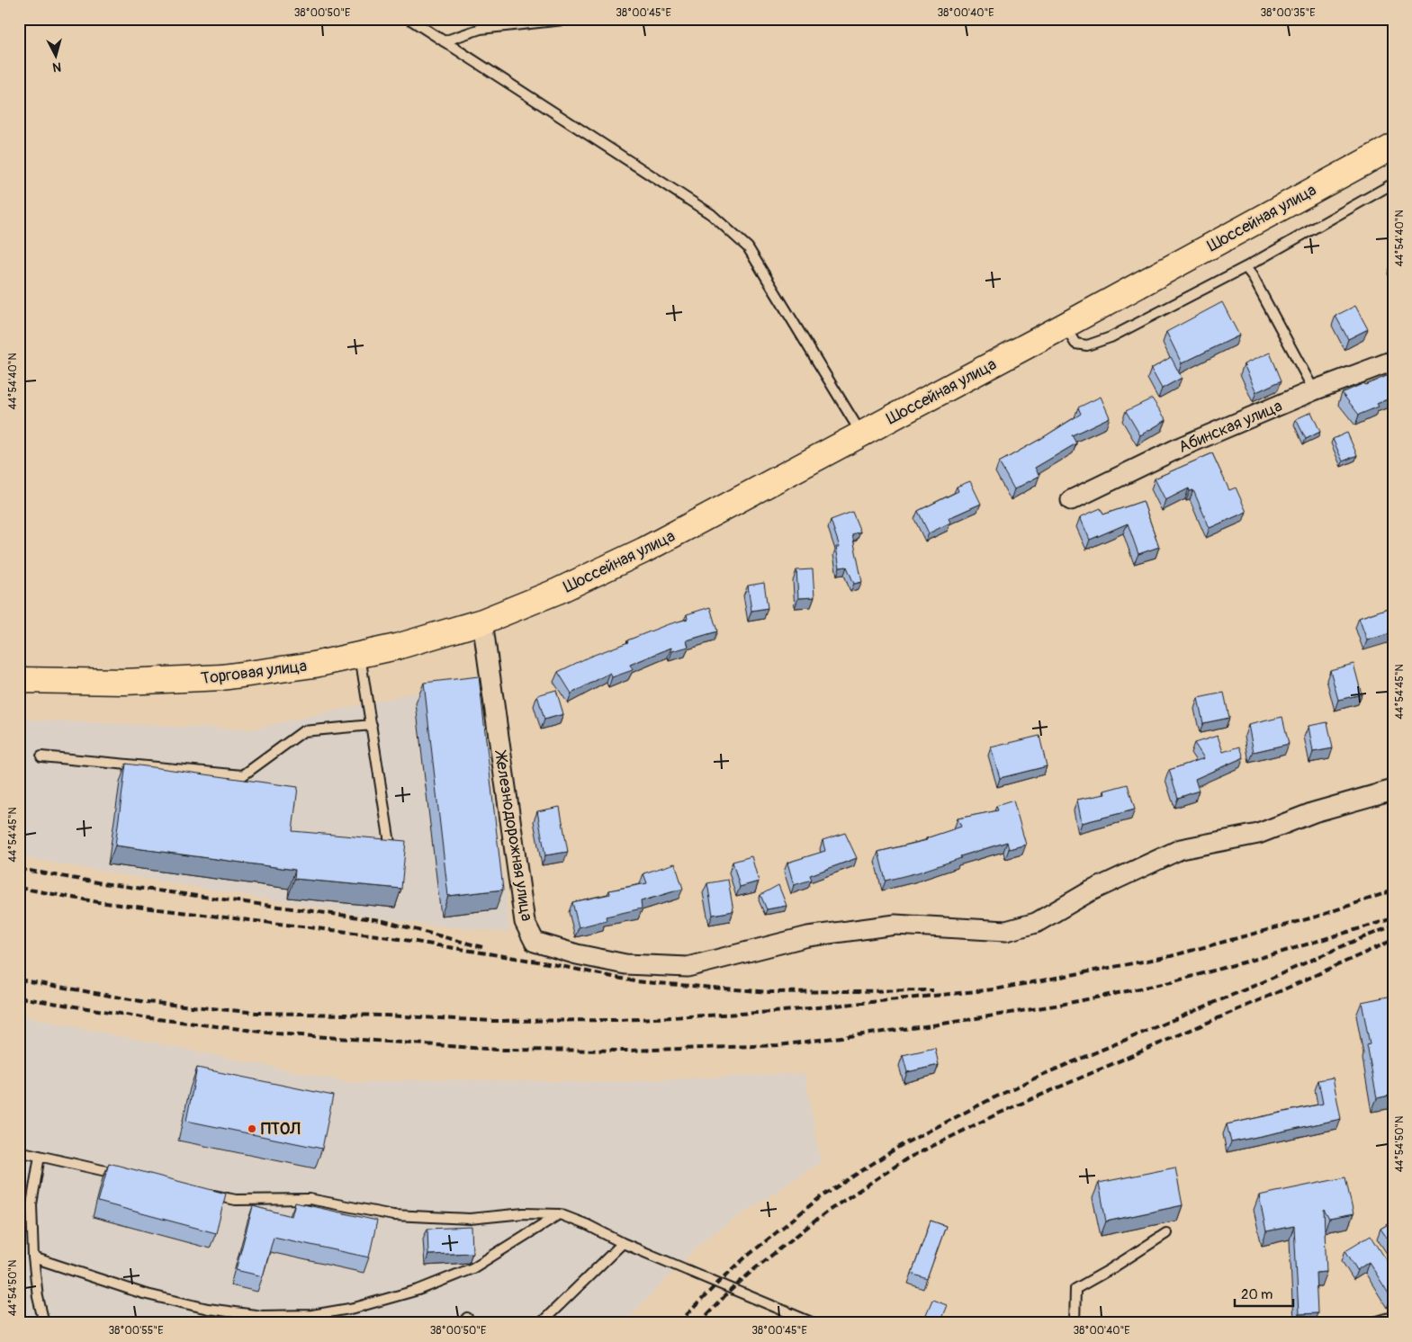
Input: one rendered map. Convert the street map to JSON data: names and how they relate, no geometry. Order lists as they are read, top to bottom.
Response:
{
  "streets": {
    "highway": ["Шоссейная улица", "Торговая улица"],
    "street": ["Абинская улица", "Железнодорожная улица"]
  },
  "crossings": [
    ["Шоссейная улица", "Торговая улица"],
    ["Шоссейная улица", "Железнодорожная улица"],
    ["Торговая улица", "Железнодорожная улица"]
  ],
  "places": ["ПТОЛ"],
  "scale_bar": "20 m",
  "north": "bottom",
  "coordinates": [
    "38°00'50\"E",
    "38°00'45\"E",
    "38°00'40\"E",
    "38°00'35\"E",
    "44°54'40\"N",
    "44°54'45\"N",
    "44°54'50\"N",
    "38°00'55\"E"
  ]
}
